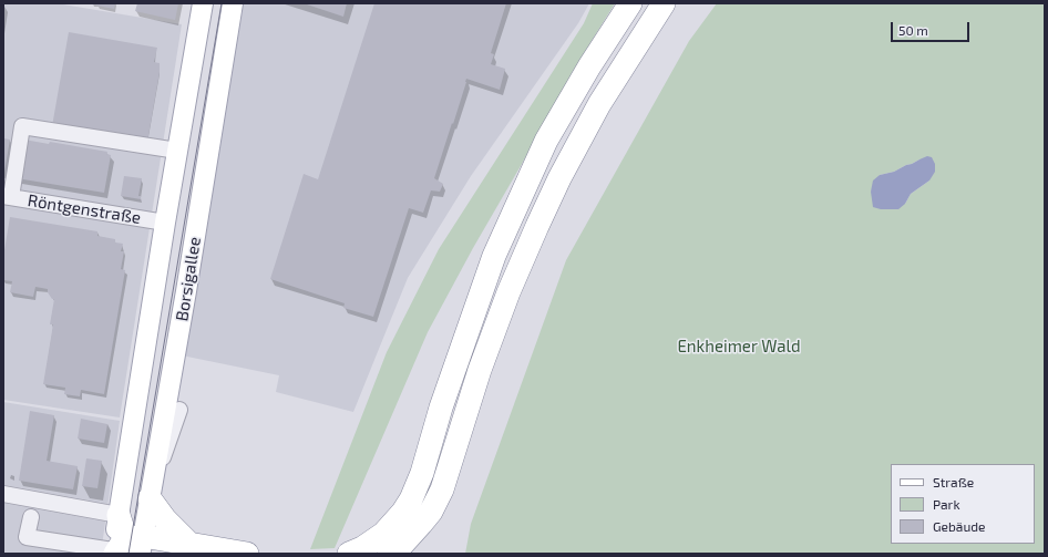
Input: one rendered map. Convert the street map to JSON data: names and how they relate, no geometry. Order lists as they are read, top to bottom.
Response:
{
  "streets": {
    "main road": ["Borsigallee"],
    "street": ["Röntgenstraße"]
  },
  "crossings": [
    ["Röntgenstraße", "Borsigallee"]
  ],
  "parks": ["Enkheimer Wald"],
  "legend": ["Straße", "Park", "Gebäude"],
  "scale_bar": "50 m"
}
